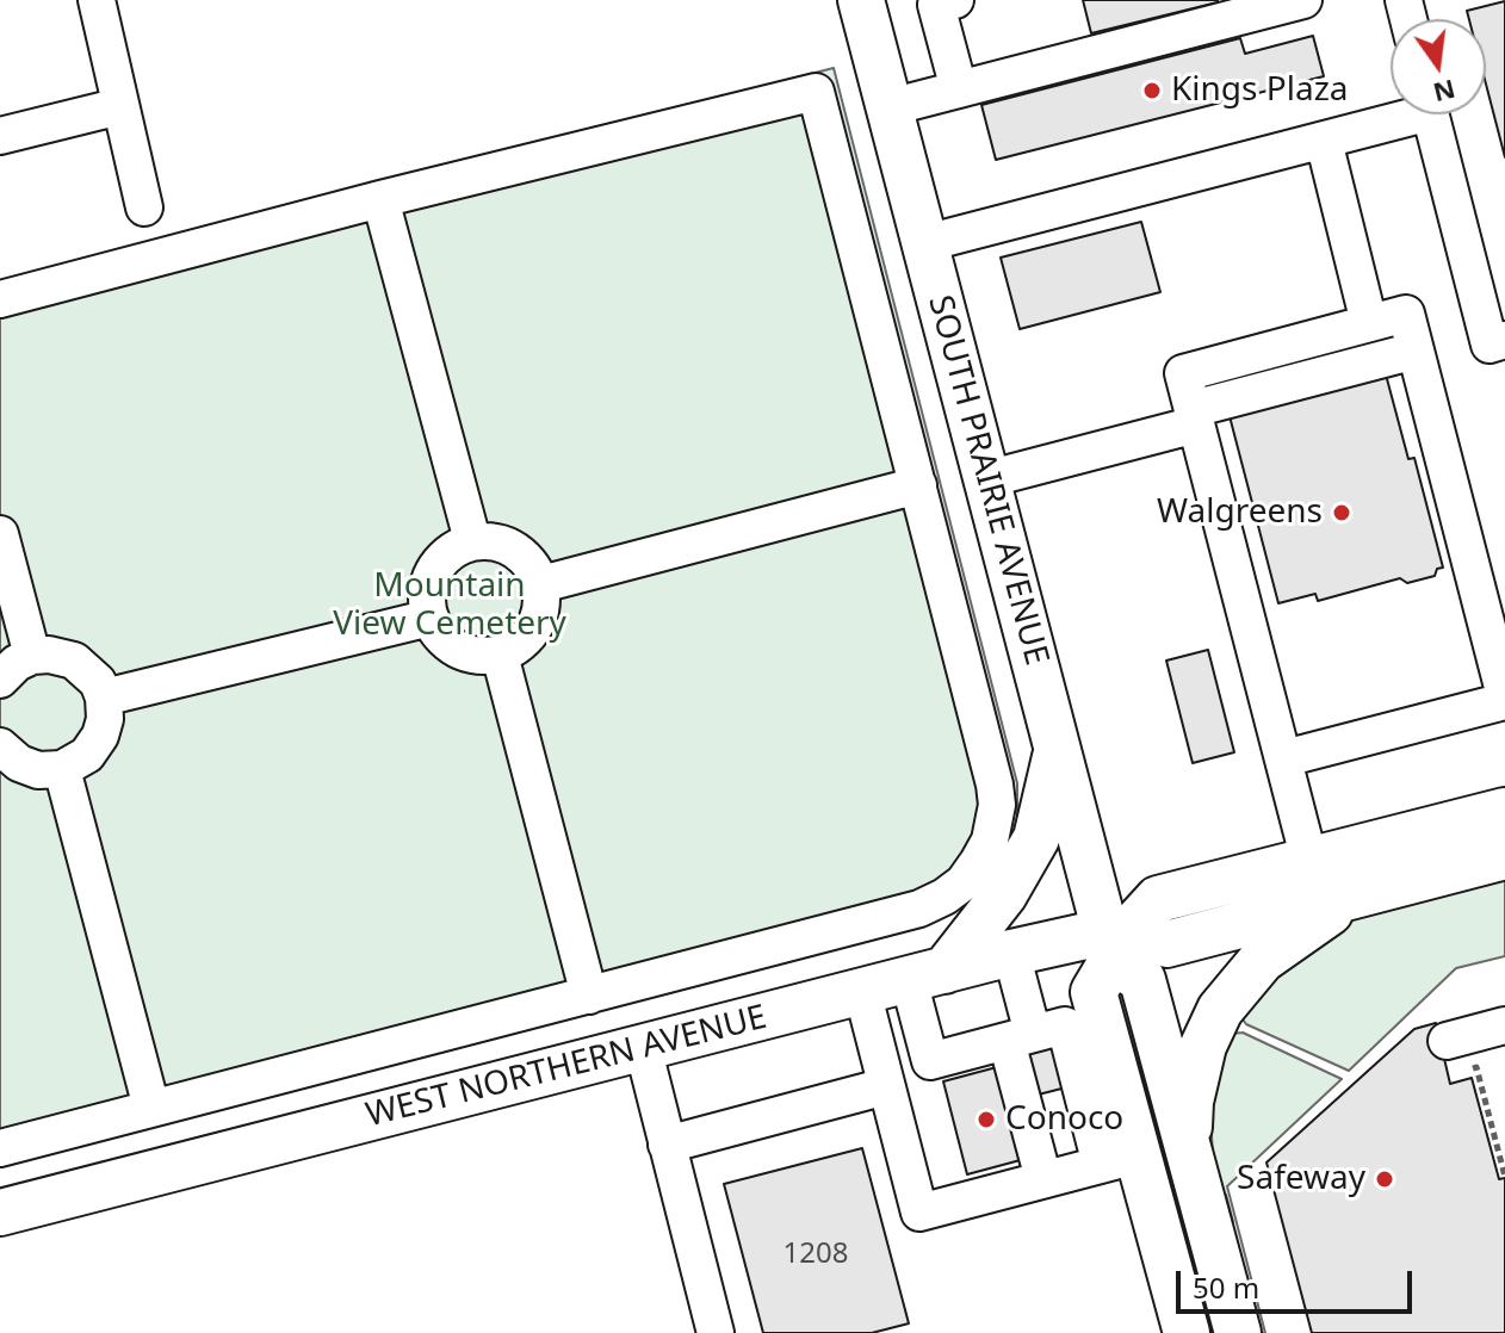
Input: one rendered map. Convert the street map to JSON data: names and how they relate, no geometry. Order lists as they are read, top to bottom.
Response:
{
  "streets": {
    "main road": ["SOUTH PRAIRIE AVENUE", "WEST NORTHERN AVENUE"]
  },
  "crossings": [
    ["SOUTH PRAIRIE AVENUE", "WEST NORTHERN AVENUE"]
  ],
  "parks": ["Mountain View Cemetery"],
  "places": [
    "Kings Plaza",
    "Walgreens",
    "Conoco",
    "Safeway"
  ],
  "house_numbers": ["1208"],
  "scale_bar": "50 m",
  "north": "bottom"
}
